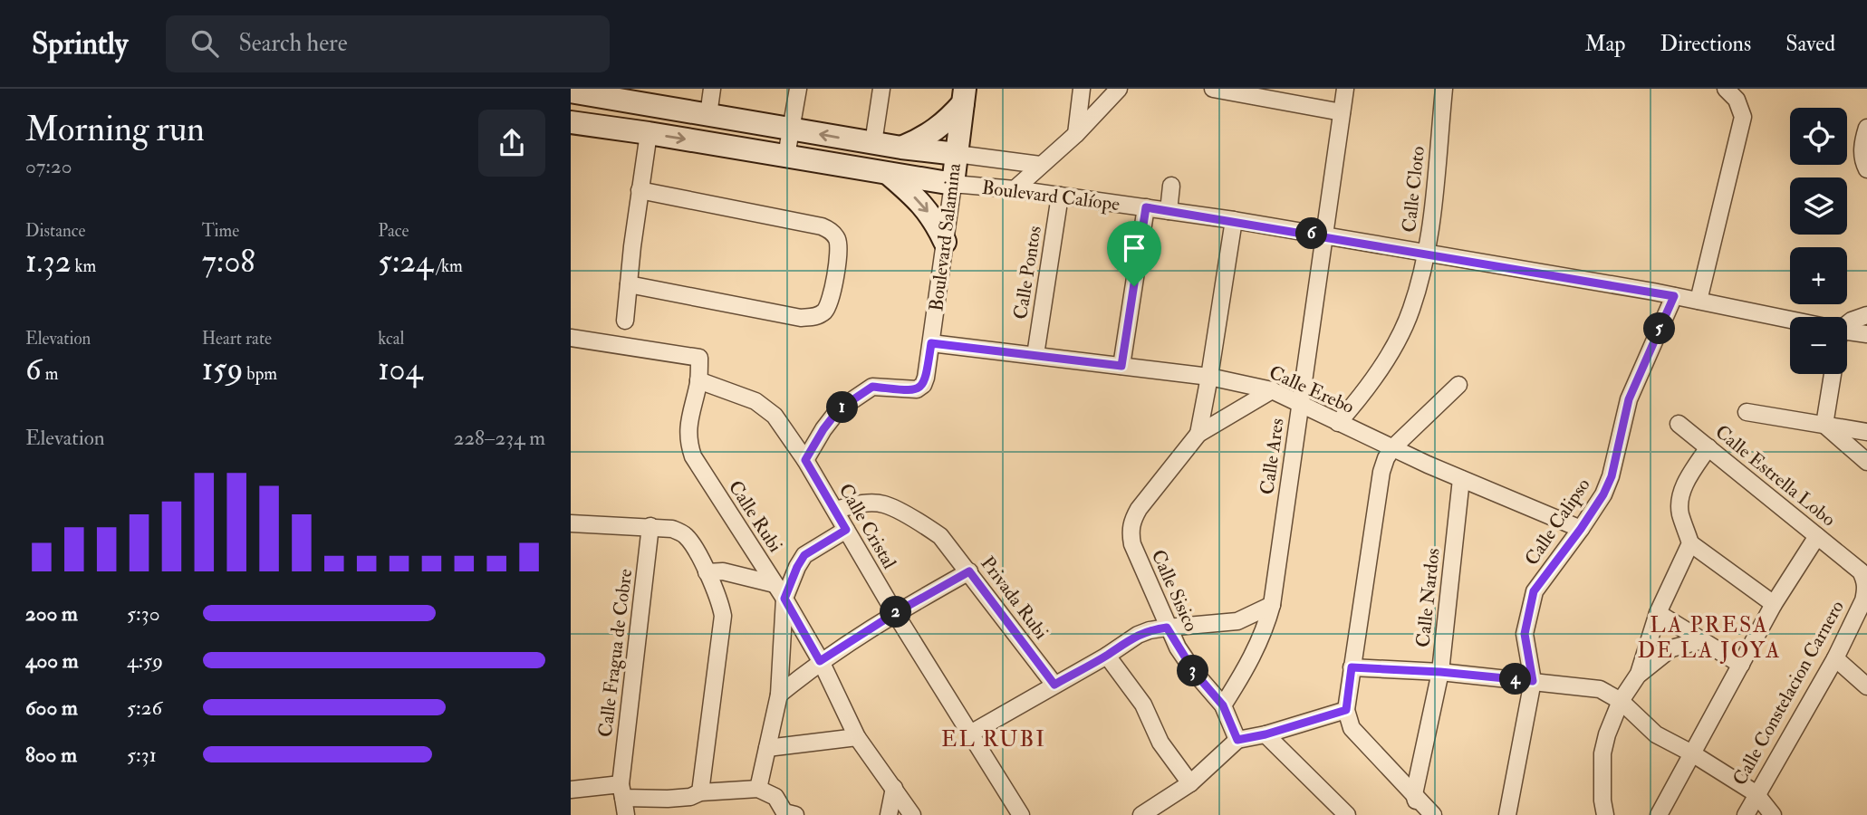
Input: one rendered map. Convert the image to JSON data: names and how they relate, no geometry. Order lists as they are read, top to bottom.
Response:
{
  "streets": {
    "street": [
      "Calle Cloto",
      "Boulevard Calíope",
      "Boulevard Salamina",
      "Calle Pontos",
      "Calle Erebo",
      "Calle Ares",
      "Calle Estrella Lobo",
      "Calle Rubi",
      "Calle Calipso",
      "Calle Cristal",
      "Calle Sisico",
      "Privada Rubi",
      "Calle Nardos",
      "Calle Fragua de Cobre",
      "Calle Constelacion Carnero"
    ]
  },
  "crossings": [
    ["Calle Cloto", "Boulevard Calíope"],
    ["Calle Cloto", "Calle Erebo"],
    ["Boulevard Calíope", "Boulevard Salamina"],
    ["Boulevard Calíope", "Calle Pontos"],
    ["Boulevard Calíope", "Calle Ares"],
    ["Boulevard Calíope", "Calle Calipso"],
    ["Boulevard Salamina", "Calle Erebo"],
    ["Boulevard Salamina", "Calle Cristal"],
    ["Calle Pontos", "Calle Erebo"],
    ["Calle Erebo", "Calle Ares"],
    ["Calle Erebo", "Calle Calipso"],
    ["Calle Erebo", "Calle Nardos"],
    ["Calle Ares", "Calle Sisico"],
    ["Calle Estrella Lobo", "Calle Constelacion Carnero"],
    ["Calle Rubi", "Calle Cristal"],
    ["Calle Cristal", "Privada Rubi"]
  ],
  "districts": ["LA PRESA DE LA JOYA", "EL RUBI"],
  "page": {
    "header": "Sprintly",
    "search": "Search here",
    "nav": ["Map", "Directions", "Saved"],
    "heading": ["Morning run", "07:20"],
    "map_buttons": ["+", "−"],
    "stats": [
      ["Distance", "1.32 km"],
      ["Time", "7:08"],
      ["Pace", "5:24 /km"],
      ["Elevation", "6 m"],
      ["Heart rate", "159 bpm"],
      ["kcal", "104"]
    ],
    "pins": [
      "6",
      "5",
      "1",
      "2",
      "3",
      "4"
    ],
    "chart": ["Elevation", "228–234 m"],
    "list": [
      {
        "name": "200 m",
        "note": "5:30"
      },
      {
        "name": "400 m",
        "note": "4:59"
      },
      {
        "name": "600 m",
        "note": "5:26"
      },
      {
        "name": "800 m",
        "note": "5:31"
      }
    ]
  }
}
